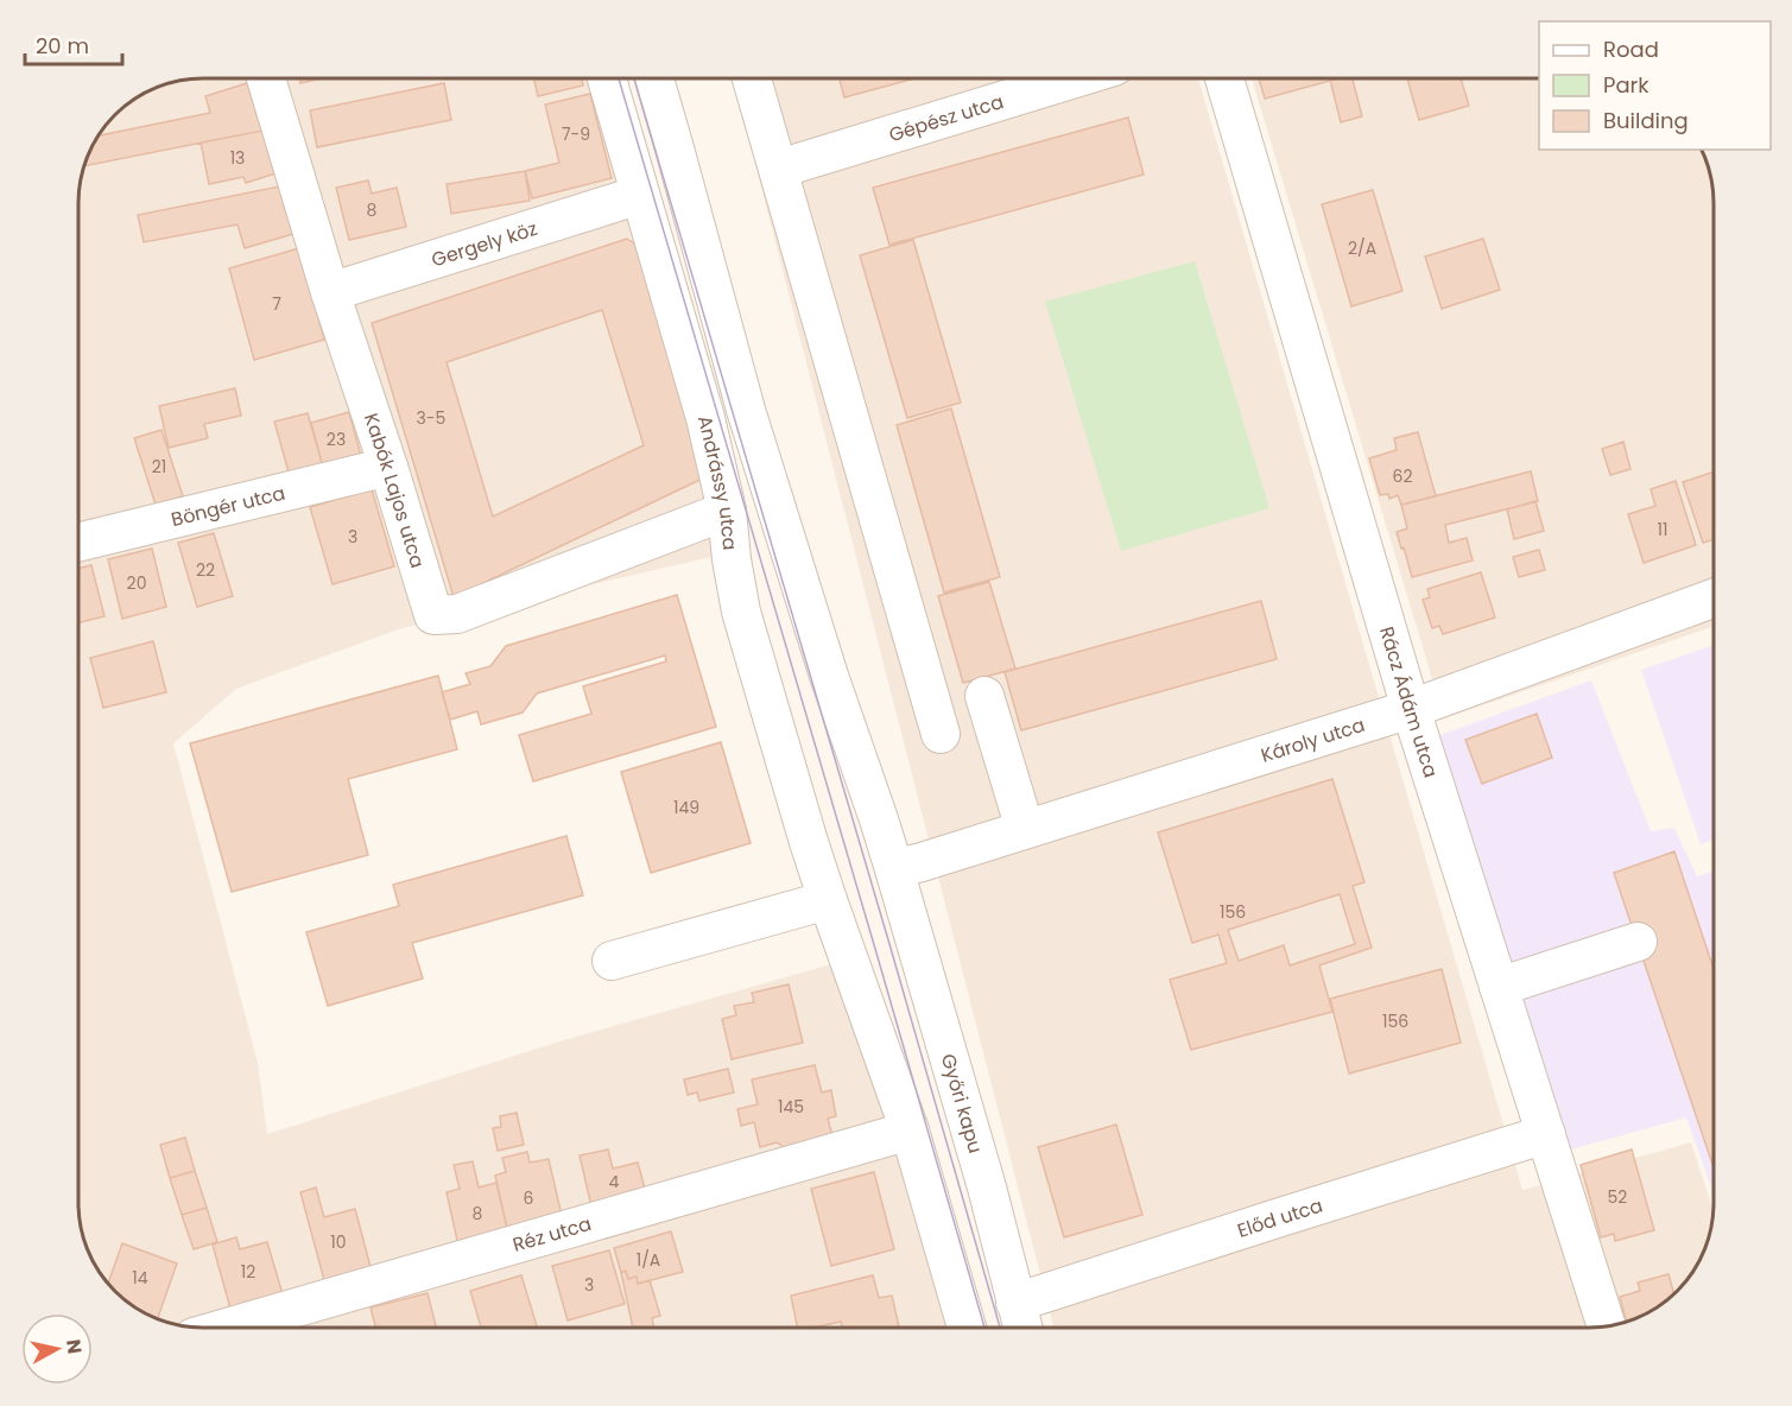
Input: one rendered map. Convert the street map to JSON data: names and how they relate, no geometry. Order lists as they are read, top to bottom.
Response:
{
  "streets": {
    "street": [
      "Gépész utca",
      "Gergely köz",
      "Andrássy utca",
      "Kabók Lajos utca",
      "Böngér utca",
      "Rácz Ádám utca",
      "Károly utca",
      "Győri kapu",
      "Előd utca",
      "Réz utca"
    ]
  },
  "crossings": [
    ["Gergely köz", "Andrássy utca"],
    ["Gergely köz", "Kabók Lajos utca"],
    ["Andrássy utca", "Kabók Lajos utca"],
    ["Kabók Lajos utca", "Böngér utca"],
    ["Rácz Ádám utca", "Károly utca"],
    ["Rácz Ádám utca", "Előd utca"],
    ["Károly utca", "Győri kapu"],
    ["Győri kapu", "Előd utca"]
  ],
  "house_numbers": [
    "7-9",
    "13",
    "8",
    "2/A",
    "7",
    "3-5",
    "23",
    "21",
    "62",
    "11",
    "3",
    "22",
    "20",
    "149",
    "156",
    "156",
    "145",
    "4",
    "52",
    "6",
    "8",
    "10",
    "1/A",
    "12",
    "14",
    "3"
  ],
  "legend": ["Road", "Park", "Building"],
  "scale_bar": "20 m",
  "north": "right"
}
